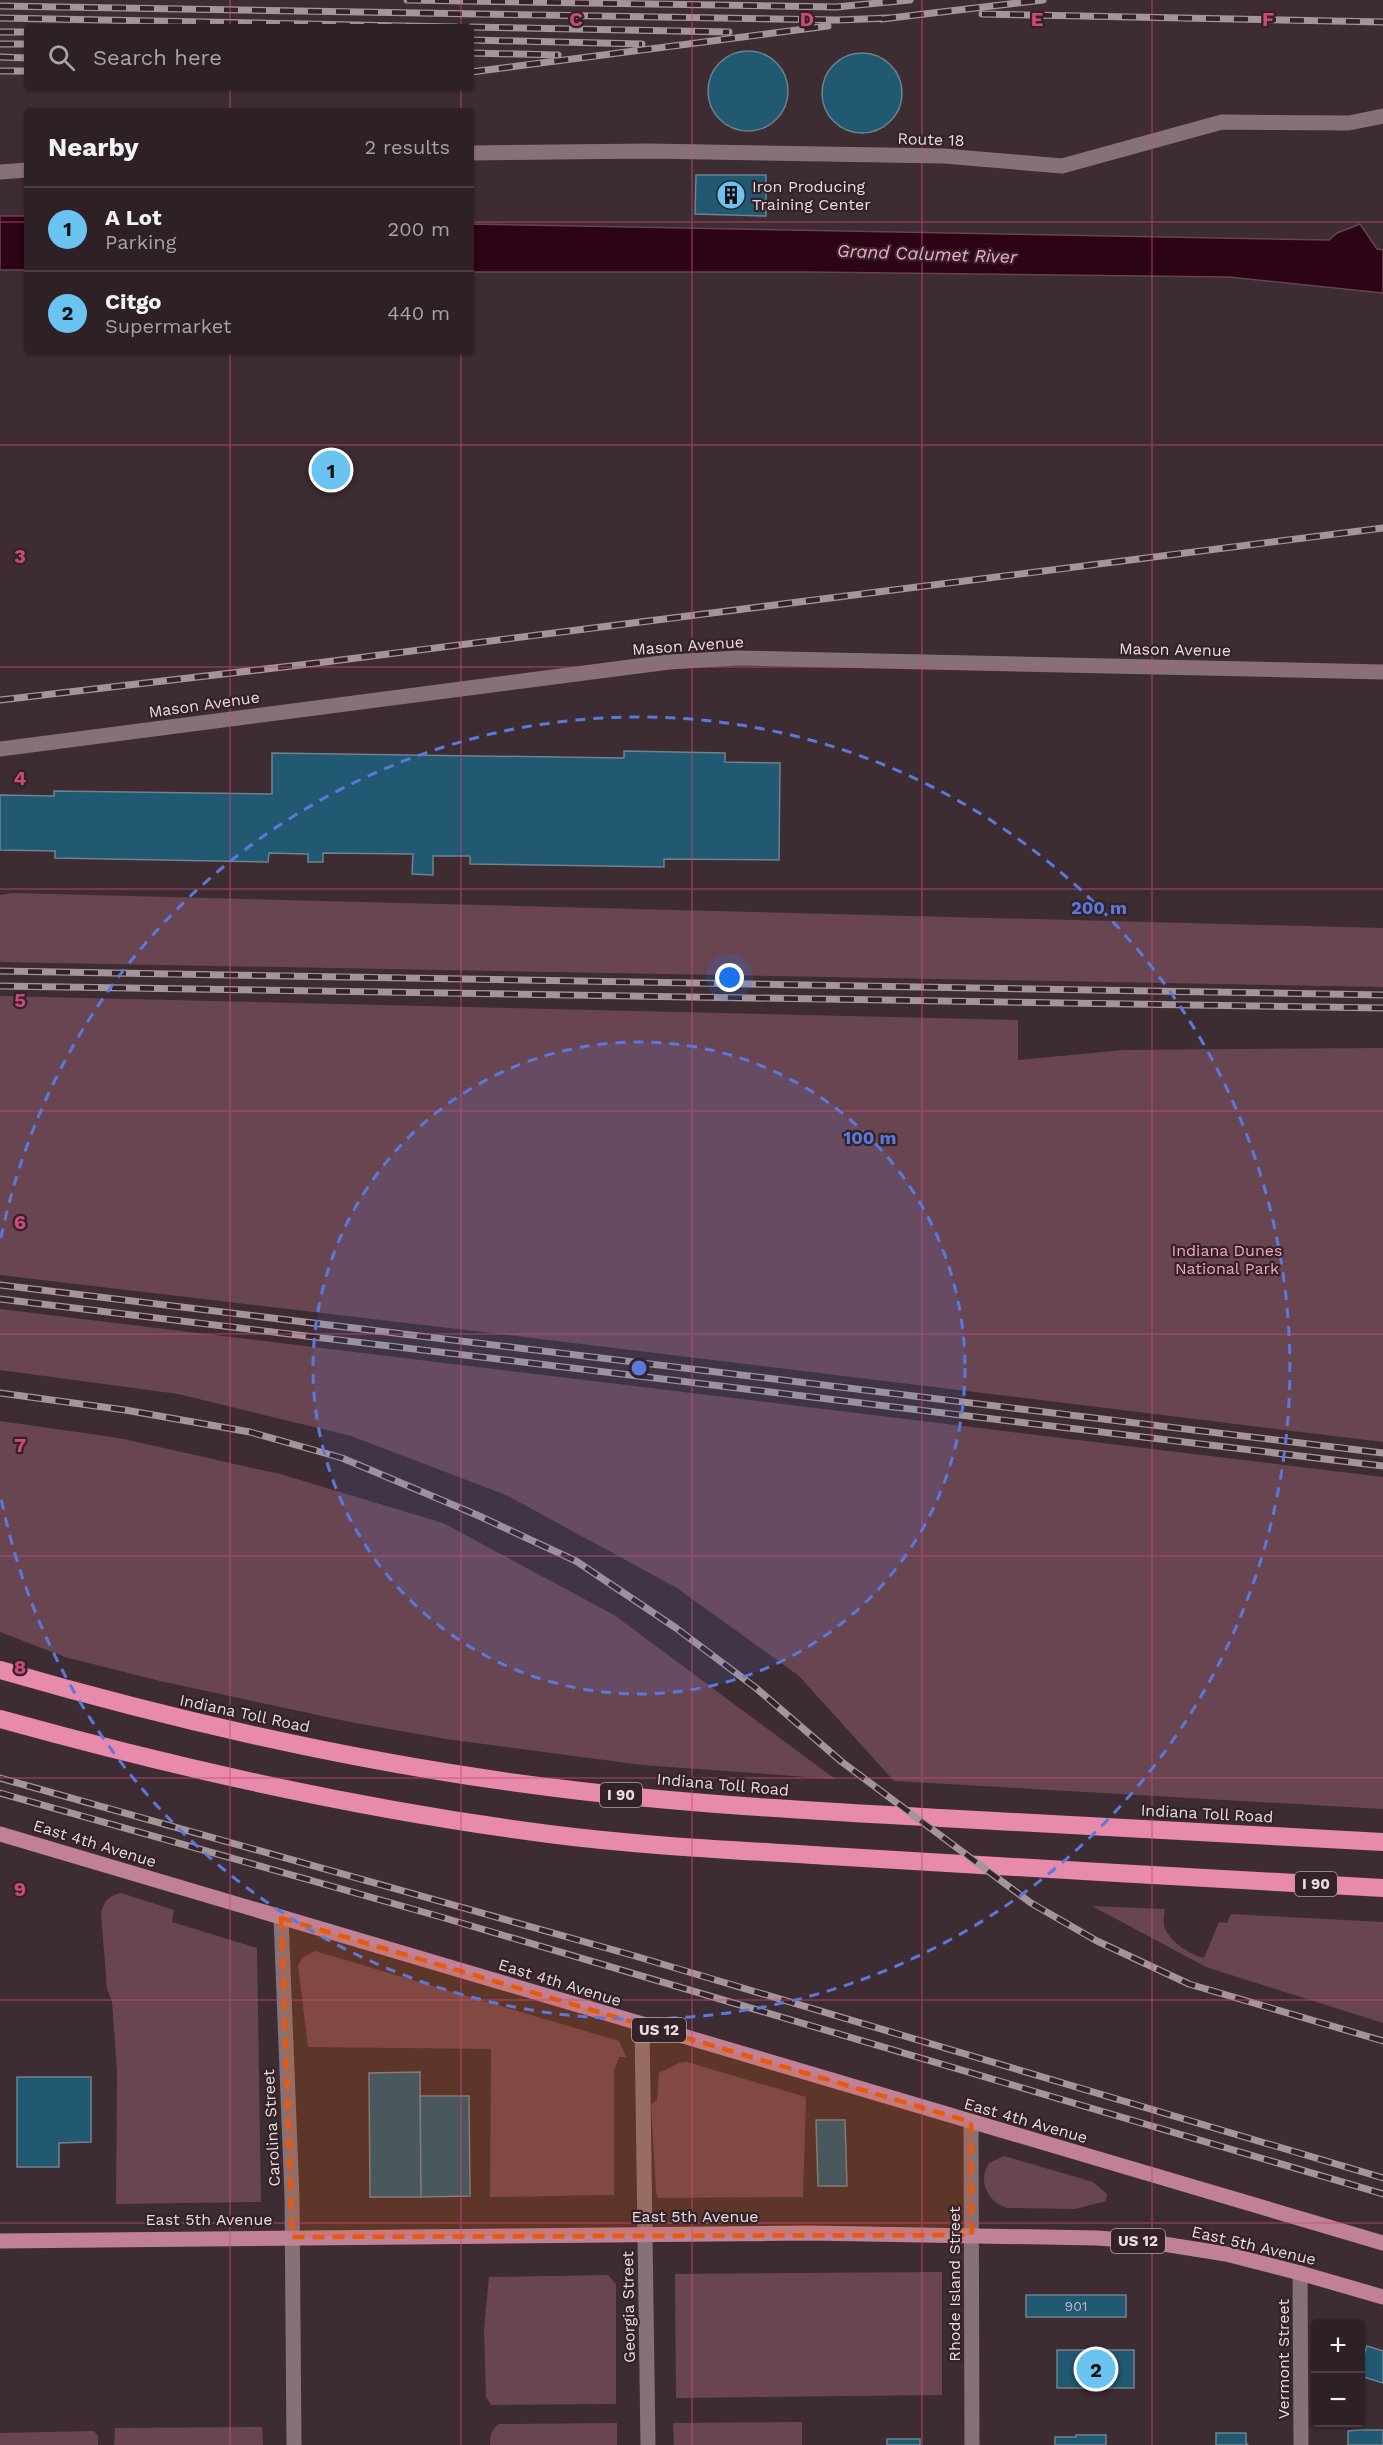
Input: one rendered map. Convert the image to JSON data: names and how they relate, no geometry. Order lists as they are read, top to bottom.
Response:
{
  "streets": {
    "highway": ["Indiana Toll Road", "I 90"],
    "main road": ["East 4th Avenue", "US 12", "East 5th Avenue"],
    "street": [
      "Route 18",
      "Mason Avenue",
      "Carolina Street",
      "Rhode Island Street",
      "Georgia Street",
      "Vermont Street"
    ]
  },
  "crossings": [
    ["East 4th Avenue", "Carolina Street"],
    ["East 4th Avenue", "East 5th Avenue"],
    ["East 4th Avenue", "Rhode Island Street"],
    ["East 4th Avenue", "Georgia Street"],
    ["Carolina Street", "East 5th Avenue"],
    ["East 5th Avenue", "Rhode Island Street"],
    ["East 5th Avenue", "Georgia Street"],
    ["East 5th Avenue", "Vermont Street"]
  ],
  "water": ["Grand Calumet River"],
  "parks": ["Indiana Dunes National Park"],
  "places": {
    "building": ["Iron Producing Training Center"]
  },
  "house_numbers": ["901"],
  "page": {
    "search": "Search here",
    "heading": ["Nearby", "2 results"],
    "list": [
      {
        "mark": "1",
        "name": "A Lot",
        "note": "Parking",
        "value": "200 m"
      },
      {
        "mark": "2",
        "name": "Citgo",
        "note": "Supermarket",
        "value": "440 m"
      }
    ],
    "pins": ["1", "2"],
    "map_buttons": ["+", "−"]
  },
  "grid": {
    "columns": [
      "C",
      "D",
      "E",
      "F"
    ],
    "rows": [
      "3",
      "4",
      "5",
      "6",
      "7",
      "8",
      "9"
    ]
  },
  "rings": ["200 m", "100 m"]
}
